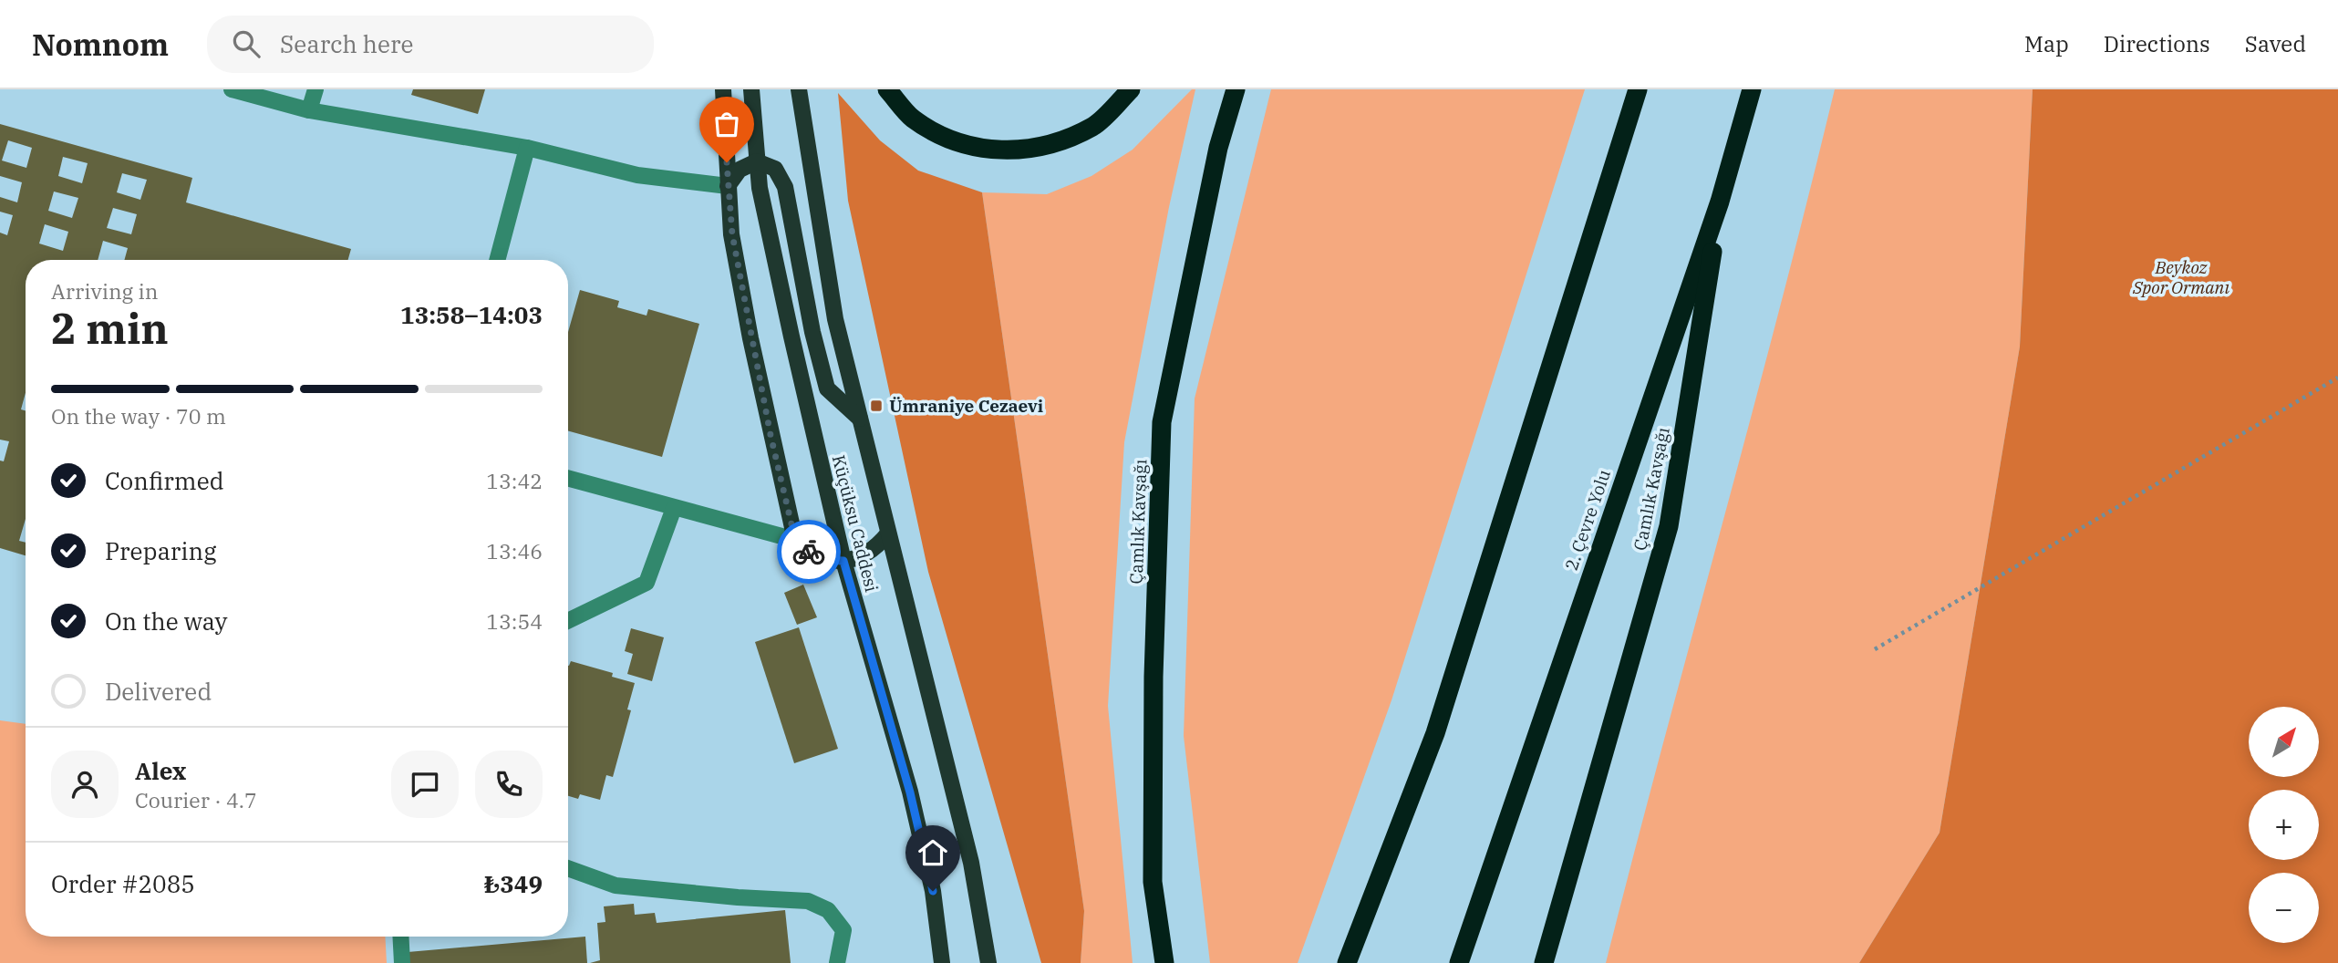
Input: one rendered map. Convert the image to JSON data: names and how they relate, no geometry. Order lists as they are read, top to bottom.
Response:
{
  "streets": {
    "highway": ["Çamlık Kavşağı", "2. Çevre Yolu"],
    "main road": ["Küçüksu Caddesi"]
  },
  "crossings": [
    ["Çamlık Kavşağı", "2. Çevre Yolu"]
  ],
  "parks": ["Beykoz Spor Ormanı"],
  "places": {
    "transit": ["Ümraniye Cezaevi"]
  },
  "north": "top right",
  "page": {
    "header": "Nomnom",
    "search": "Search here",
    "nav": ["Map", "Directions", "Saved"],
    "heading": ["2 min", "Arriving in", "13:58–14:03"],
    "panel": [
      "Alex",
      "Courier · 4.7",
      "Order #2085",
      "₺349"
    ],
    "bar": "On the way · 70 m",
    "list": [
      ["Confirmed", "13:42"],
      ["Preparing", "13:46"],
      ["On the way", "13:54"],
      "Delivered"
    ],
    "map_buttons": ["+", "−"]
  }
}
